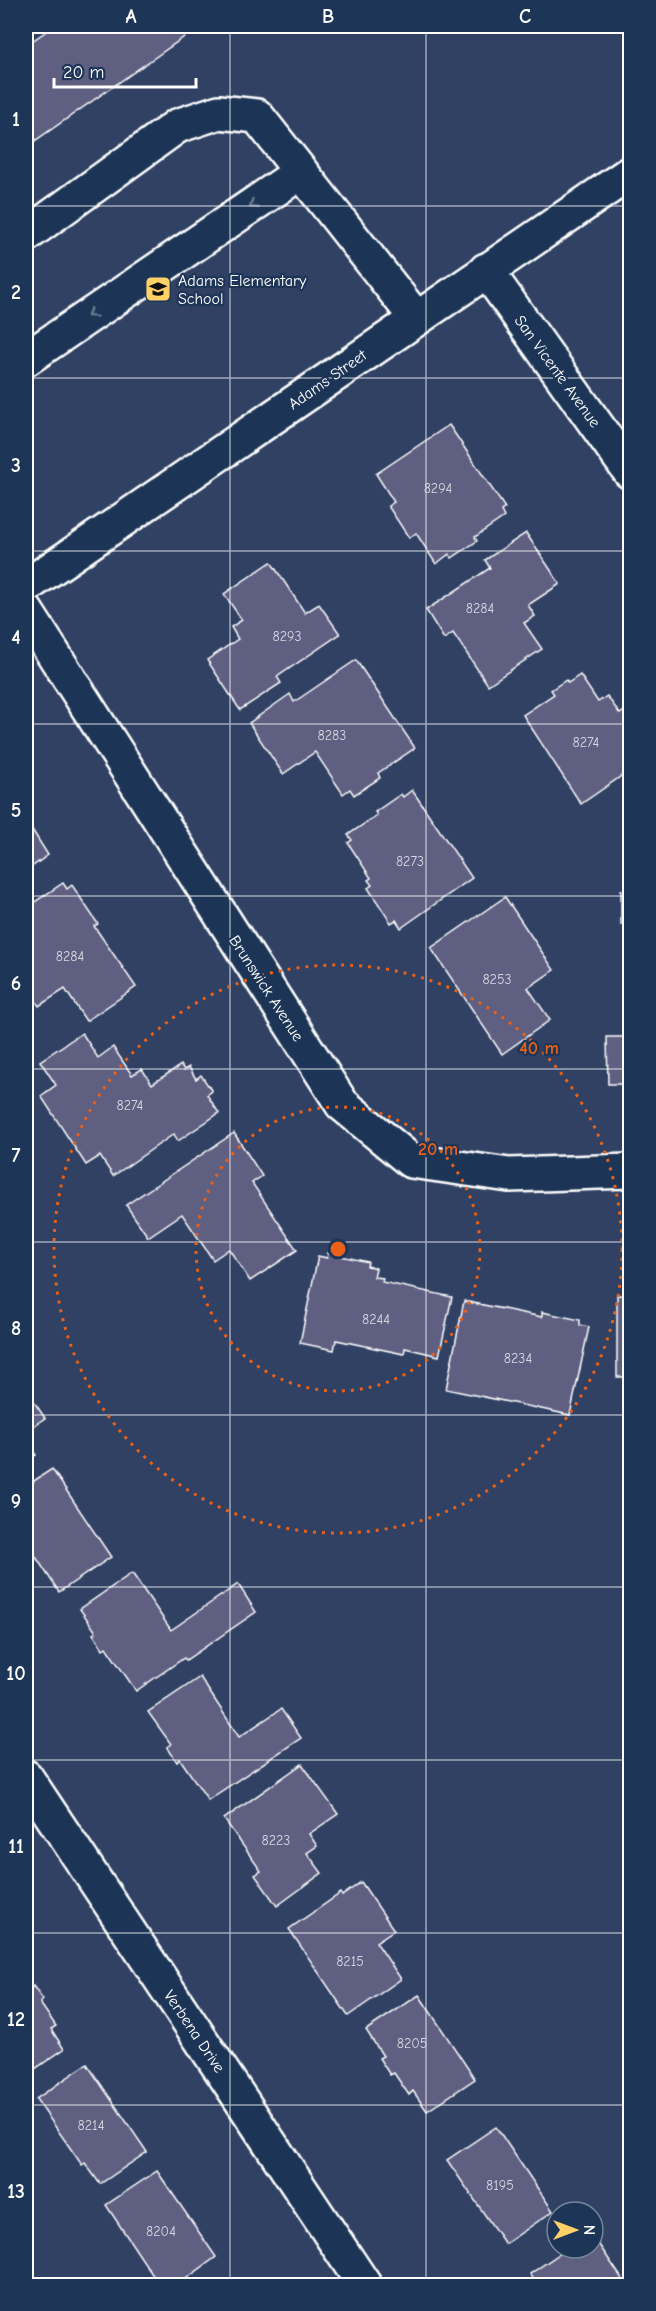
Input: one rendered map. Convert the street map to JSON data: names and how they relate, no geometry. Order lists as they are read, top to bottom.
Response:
{
  "streets": {
    "street": [
      "San Vicente Avenue",
      "Adams Street",
      "Brunswick Avenue",
      "Verbena Drive"
    ]
  },
  "crossings": [
    ["San Vicente Avenue", "Adams Street"]
  ],
  "places": {
    "school or university": ["Adams Elementary School"]
  },
  "house_numbers": [
    "8294",
    "8284",
    "8293",
    "8283",
    "8274",
    "8273",
    "8284",
    "8253",
    "8274",
    "8244",
    "8234",
    "8223",
    "8215",
    "8205",
    "8214",
    "8195",
    "8204"
  ],
  "scale_bar": "20 m",
  "north": "right",
  "grid": {
    "columns": ["A", "B", "C"],
    "rows": [
      "1",
      "2",
      "3",
      "4",
      "5",
      "6",
      "7",
      "8",
      "9",
      "10",
      "11",
      "12",
      "13"
    ]
  },
  "rings": ["40 m", "20 m"]
}
